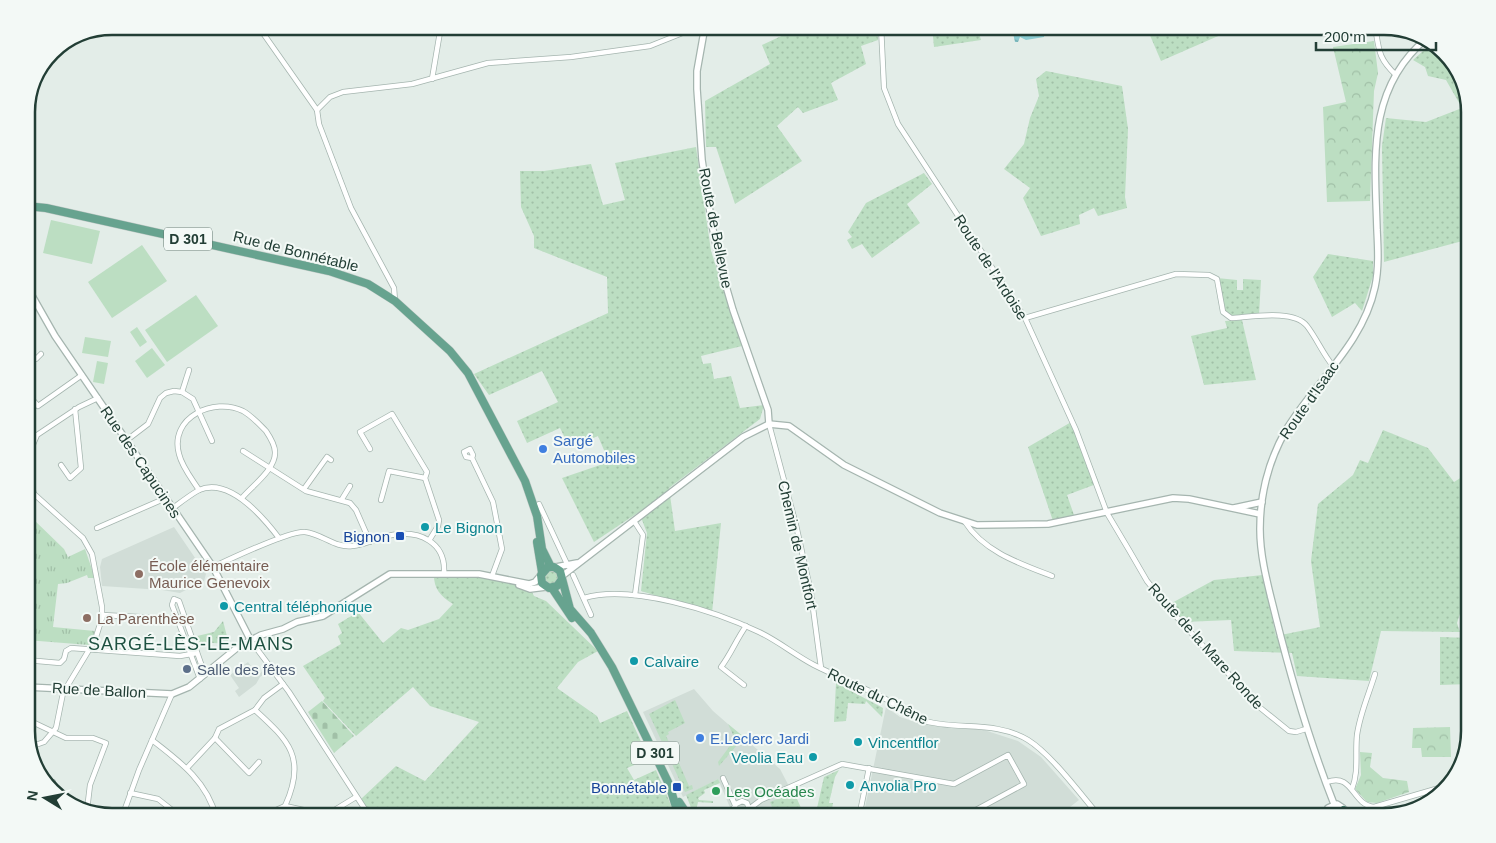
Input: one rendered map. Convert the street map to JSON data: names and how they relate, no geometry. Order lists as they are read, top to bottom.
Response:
{
  "streets": {
    "main road": ["D 301", "Rue de Bonnétable"],
    "street": [
      "Route de Bellevue",
      "Route de l'Ardoise",
      "Route d'Isaac",
      "Rue des Capucines",
      "Chemin de Montfort",
      "Route de la Mare Ronde",
      "Rue de Ballon",
      "Route du Chêne"
    ]
  },
  "crossings": [
    ["Route de Bellevue", "Chemin de Montfort"],
    ["D 301", "Rue de Bonnétable"],
    ["Route de l'Ardoise", "Route de la Mare Ronde"],
    ["Route d'Isaac", "Route de la Mare Ronde"],
    ["Chemin de Montfort", "Route du Chêne"]
  ],
  "districts": ["SARGÉ-LÈS-LE-MANS"],
  "places": {
    "other": [
      "Sargé Automobiles",
      "Le Bignon",
      "École élémentaire Maurice Genevoix",
      "Central téléphonique",
      "La Parenthèse",
      "Calvaire",
      "Salle des fêtes",
      "E.Leclerc Jardi",
      "Vincentflor",
      "Veolia Eau",
      "Anvolia Pro",
      "Les Océades"
    ],
    "transit": ["Bignon", "Bonnétable"]
  },
  "scale_bar": "200 m",
  "north": "left"
}
